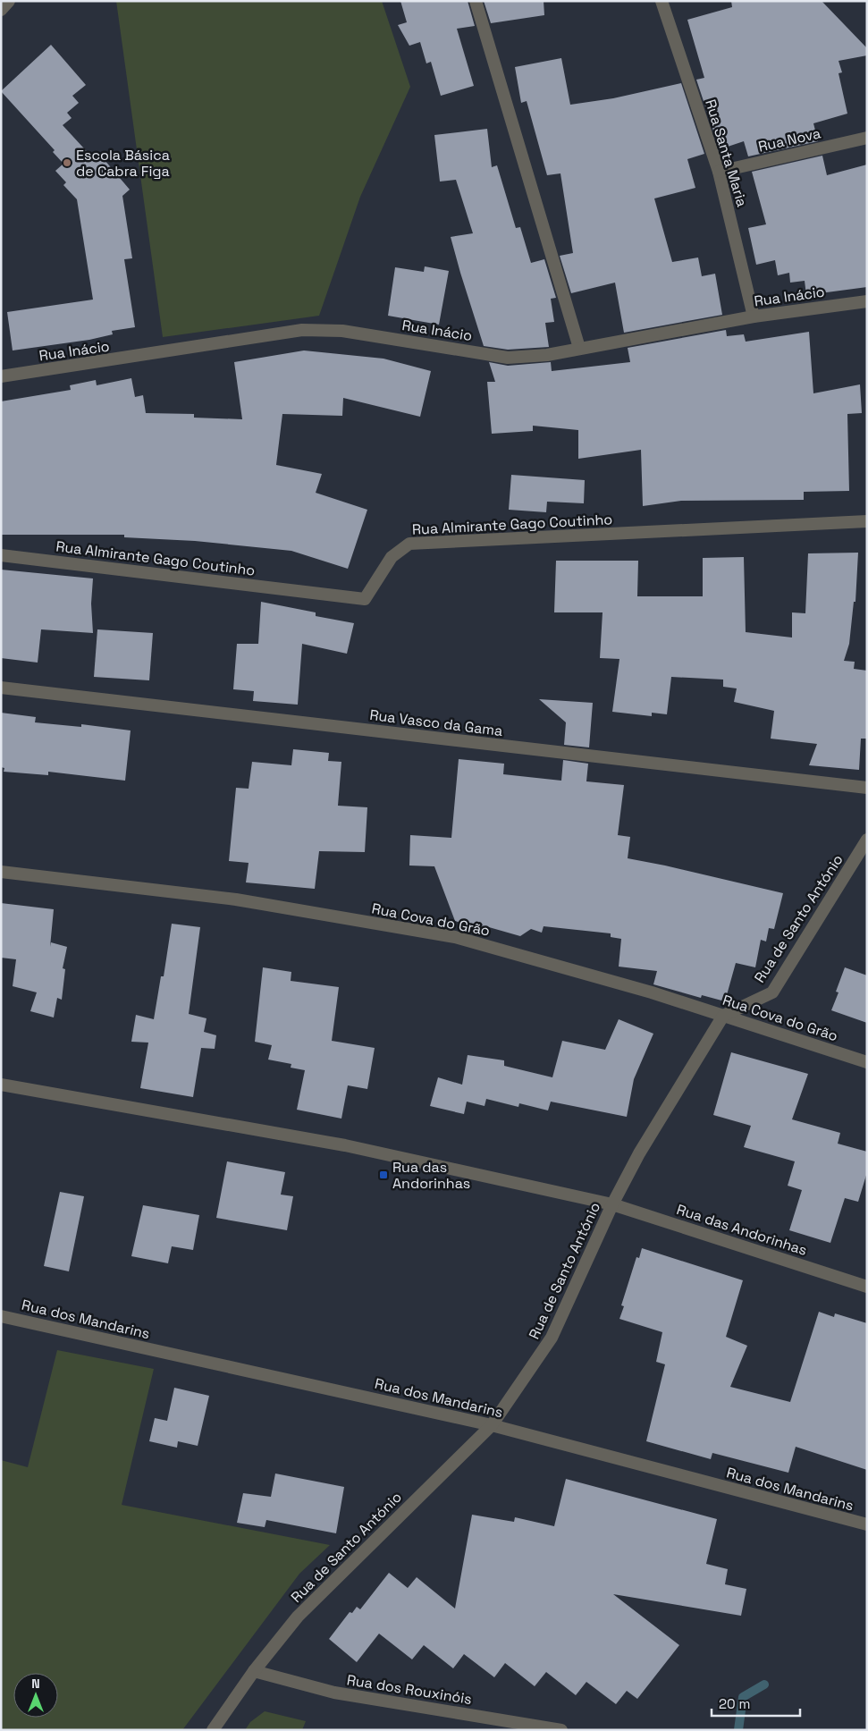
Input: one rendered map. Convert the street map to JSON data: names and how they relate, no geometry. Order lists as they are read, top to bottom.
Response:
{
  "streets": {
    "street": [
      "Rua Nova",
      "Rua Santa Maria",
      "Rua Inácio",
      "Rua Almirante Gago Coutinho",
      "Rua Vasco da Gama",
      "Rua de Santo António",
      "Rua Cova do Grão",
      "Rua das Andorinhas",
      "Rua dos Mandarins",
      "Rua dos Rouxinóis"
    ]
  },
  "crossings": [
    ["Rua Nova", "Rua Santa Maria"],
    ["Rua Santa Maria", "Rua Inácio"],
    ["Rua de Santo António", "Rua Cova do Grão"],
    ["Rua de Santo António", "Rua das Andorinhas"],
    ["Rua de Santo António", "Rua dos Mandarins"],
    ["Rua de Santo António", "Rua dos Rouxinóis"]
  ],
  "places": {
    "other": ["Escola Básica de Cabra Figa"],
    "transit": ["Rua das Andorinhas"]
  },
  "scale_bar": "20 m",
  "north": "top"
}
